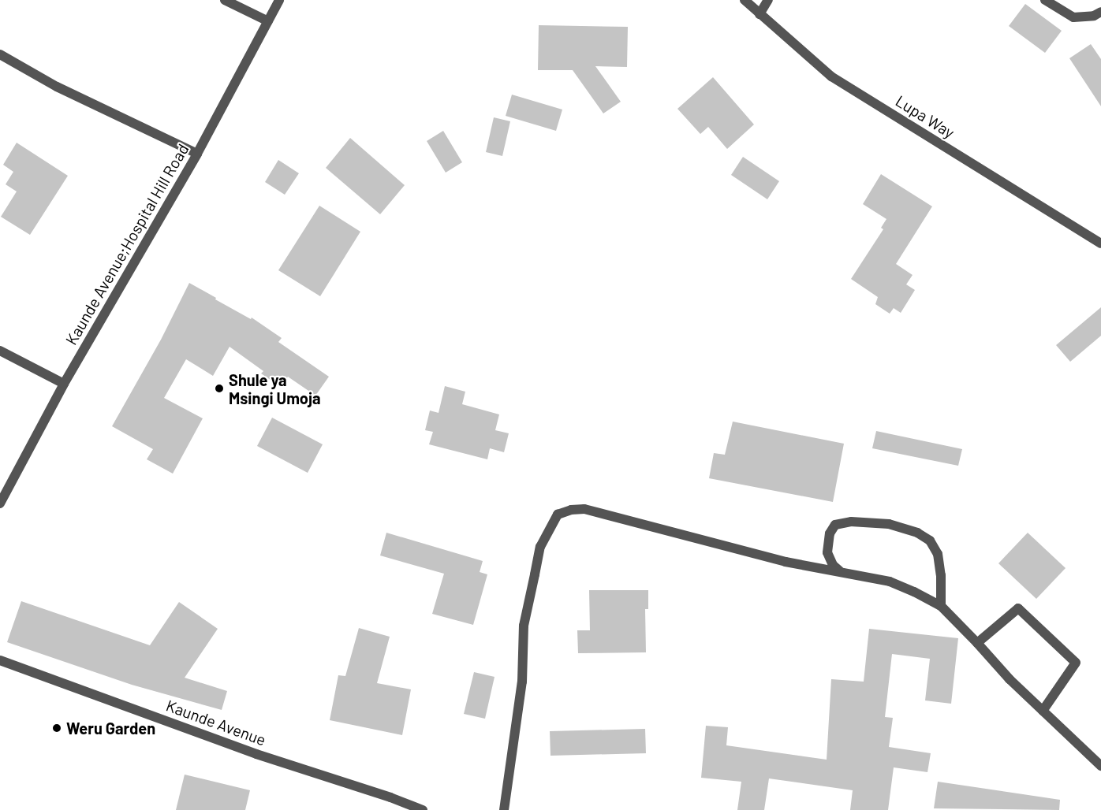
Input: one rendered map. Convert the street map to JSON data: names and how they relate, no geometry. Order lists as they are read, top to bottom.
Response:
{
  "streets": {
    "street": ["Lupa Way", "Kaunde Avenue;Hospital Hill Road", "Kaunde Avenue"]
  },
  "places": ["Shule ya Msingi Umoja", "Weru Garden"]
}
